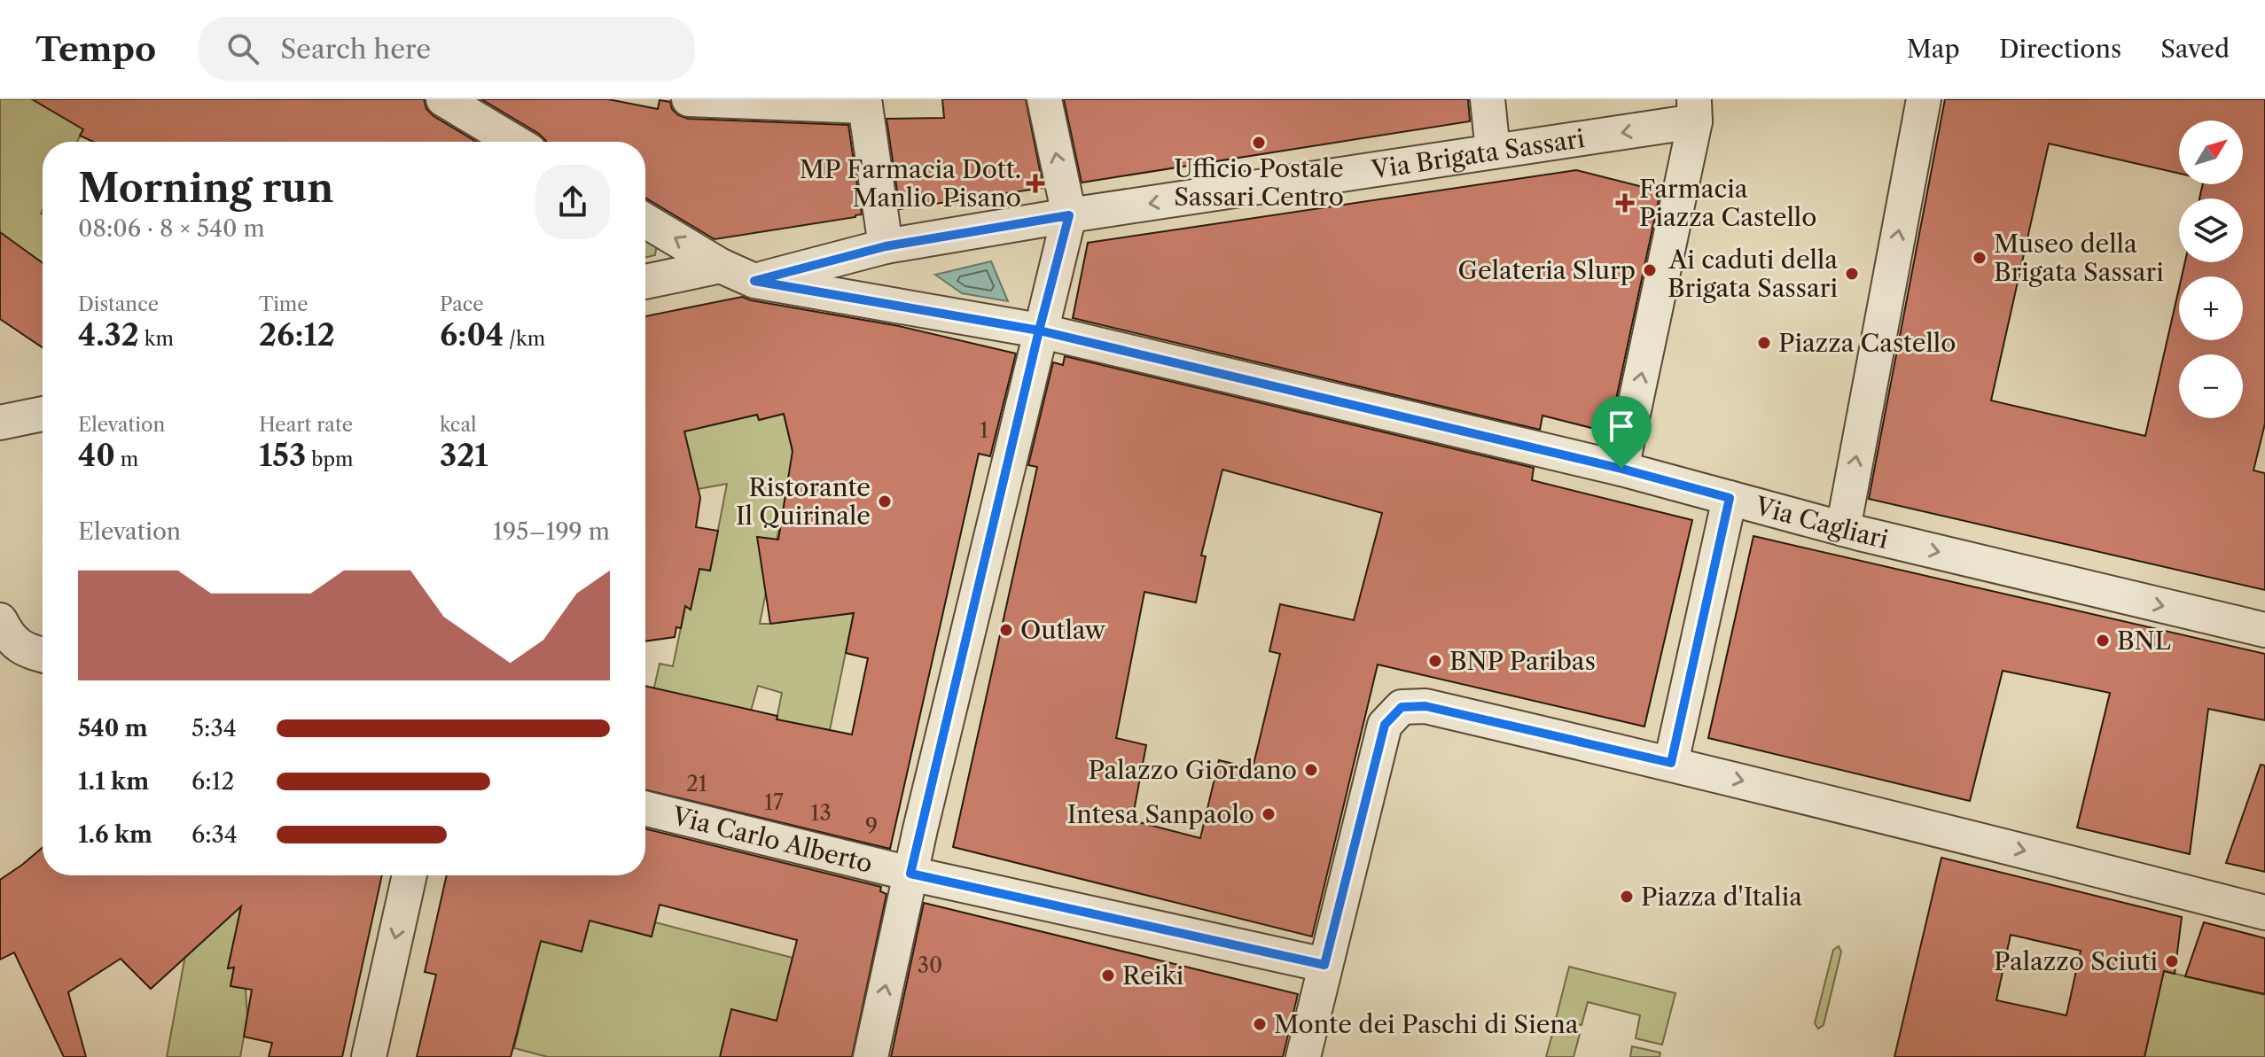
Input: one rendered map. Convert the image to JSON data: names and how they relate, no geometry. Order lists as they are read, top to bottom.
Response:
{
  "streets": {
    "street": ["Via Brigata Sassari", "Via Cagliari", "Via Carlo Alberto"]
  },
  "crossings": [
    ["Via Brigata Sassari", "Via Cagliari"]
  ],
  "one_way": ["Via Brigata Sassari"],
  "places": {
    "other": [
      "Ufficio Postale Sassari Centro",
      "Museo della Brigata Sassari",
      "Gelateria Slurp",
      "Ai caduti della Brigata Sassari",
      "Piazza Castello",
      "Ristorante Il Quirinale",
      "Outlaw",
      "BNL",
      "BNP Paribas",
      "Palazzo Giordano",
      "Intesa Sanpaolo",
      "Piazza d'Italia",
      "Palazzo Sciuti",
      "Reiki",
      "Monte dei Paschi di Siena"
    ],
    "health": ["MP Farmacia Dott. Manlio Pisano", "Farmacia Piazza Castello"]
  },
  "house_numbers": [
    "1",
    "21",
    "17",
    "13",
    "9",
    "30"
  ],
  "north": "top right",
  "page": {
    "header": "Tempo",
    "search": "Search here",
    "nav": ["Map", "Directions", "Saved"],
    "map_buttons": ["+", "−"],
    "heading": ["Morning run", "08:06 · 8 × 540 m"],
    "stats": [
      ["Distance", "4.32 km"],
      ["Time", "26:12"],
      ["Pace", "6:04 /km"],
      ["Elevation", "40 m"],
      ["Heart rate", "153 bpm"],
      ["kcal", "321"]
    ],
    "chart": ["Elevation", "195–199 m"],
    "list": [
      {
        "name": "540 m",
        "note": "5:34"
      },
      {
        "name": "1.1 km",
        "note": "6:12"
      },
      {
        "name": "1.6 km",
        "note": "6:34"
      }
    ]
  }
}
